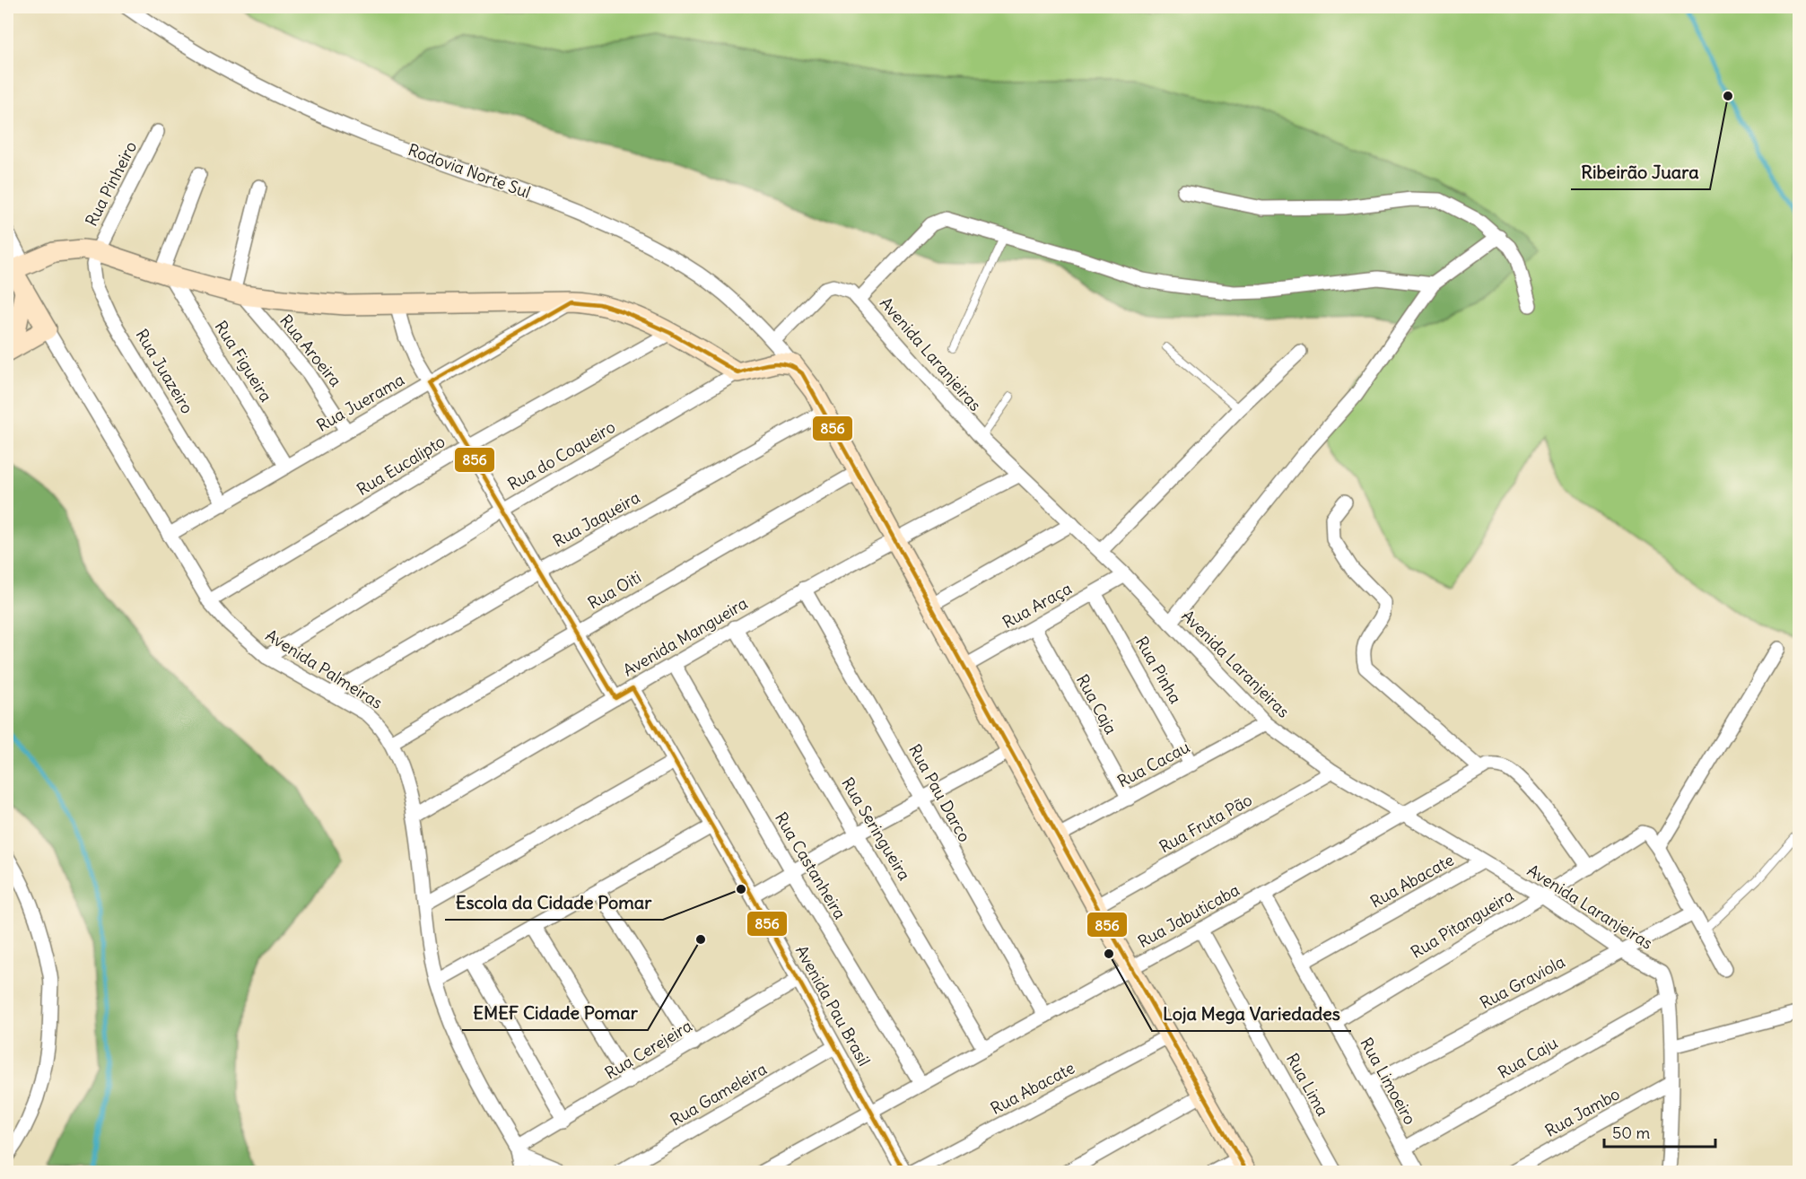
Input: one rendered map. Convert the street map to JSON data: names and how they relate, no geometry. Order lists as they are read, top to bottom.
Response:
{
  "streets": {
    "street": [
      "Rodovia Norte Sul",
      "Rua Pinheiro",
      "Rua Aroeira",
      "Avenida Laranjeiras",
      "Rua Figueira",
      "Rua Juazeiro",
      "Rua Juerama",
      "Rua do Coqueiro",
      "Rua Eucalipto",
      "Rua Jaqueira",
      "Rua Oiti",
      "Rua Araça",
      "Avenida Mangueira",
      "Avenida Palmeiras",
      "Rua Pinha",
      "Rua Caja",
      "Rua Cacau",
      "Rua Pau Darco",
      "Rua Fruta Pão",
      "Rua Seringueira",
      "Rua Castanheira",
      "Rua Abacate",
      "Rua Jabuticaba",
      "Rua Pitangueira",
      "Rua Graviola",
      "Avenida Pau Brasil",
      "Rua Cerejeira",
      "Rua Caju",
      "Rua Limoeiro",
      "Rua Lima",
      "Rua Gameleira",
      "Rua Jambo"
    ]
  },
  "crossings": [
    ["Rodovia Norte Sul", "Avenida Laranjeiras"],
    ["Rodovia Norte Sul", "Rua Jaqueira"],
    ["Rodovia Norte Sul", "Rua Oiti"],
    ["Rodovia Norte Sul", "Rua Araça"],
    ["Rodovia Norte Sul", "Avenida Mangueira"],
    ["Rodovia Norte Sul", "Rua Cacau"],
    ["Rodovia Norte Sul", "Rua Fruta Pão"],
    ["Rodovia Norte Sul", "Rua Abacate"],
    ["Rodovia Norte Sul", "Rua Jabuticaba"],
    ["Rua Pinheiro", "Rua Juazeiro"],
    ["Rua Aroeira", "Rua Juerama"],
    ["Avenida Laranjeiras", "Rua Araça"],
    ["Avenida Laranjeiras", "Avenida Mangueira"],
    ["Avenida Laranjeiras", "Rua Cacau"],
    ["Avenida Laranjeiras", "Rua Fruta Pão"],
    ["Avenida Laranjeiras", "Rua Abacate"],
    ["Avenida Laranjeiras", "Rua Jabuticaba"],
    ["Avenida Laranjeiras", "Rua Pitangueira"],
    ["Avenida Laranjeiras", "Rua Graviola"],
    ["Avenida Laranjeiras", "Rua Caju"],
    ["Avenida Laranjeiras", "Rua Jambo"],
    ["Rua Figueira", "Rua Juerama"],
    ["Rua Juazeiro", "Rua Juerama"],
    ["Rua Juerama", "Avenida Palmeiras"],
    ["Rua do Coqueiro", "Avenida Palmeiras"],
    ["Rua Eucalipto", "Avenida Palmeiras"],
    ["Rua Jaqueira", "Avenida Palmeiras"],
    ["Rua Oiti", "Avenida Palmeiras"],
    ["Rua Araça", "Rua Pinha"],
    ["Rua Araça", "Rua Caja"],
    ["Avenida Mangueira", "Avenida Palmeiras"],
    ["Avenida Mangueira", "Rua Pau Darco"],
    ["Avenida Mangueira", "Rua Seringueira"],
    ["Avenida Mangueira", "Rua Castanheira"],
    ["Avenida Mangueira", "Avenida Pau Brasil"],
    ["Avenida Palmeiras", "Rua Cerejeira"],
    ["Rua Pinha", "Rua Cacau"],
    ["Rua Caja", "Rua Cacau"],
    ["Rua Pau Darco", "Rua Jabuticaba"],
    ["Rua Seringueira", "Rua Jabuticaba"],
    ["Rua Castanheira", "Rua Jabuticaba"],
    ["Rua Abacate", "Rua Limoeiro"],
    ["Rua Jabuticaba", "Avenida Pau Brasil"],
    ["Rua Jabuticaba", "Rua Limoeiro"],
    ["Rua Jabuticaba", "Rua Lima"],
    ["Rua Pitangueira", "Rua Limoeiro"],
    ["Rua Graviola", "Rua Limoeiro"],
    ["Avenida Pau Brasil", "Rua Cerejeira"],
    ["Avenida Pau Brasil", "Rua Gameleira"],
    ["Rua Caju", "Rua Limoeiro"]
  ],
  "places": [
    "Ribeirão Juara",
    "Escola da Cidade Pomar",
    "EMEF Cidade Pomar",
    "Loja Mega Variedades"
  ],
  "lines": ["transit line 856"],
  "scale_bar": "50 m"
}
